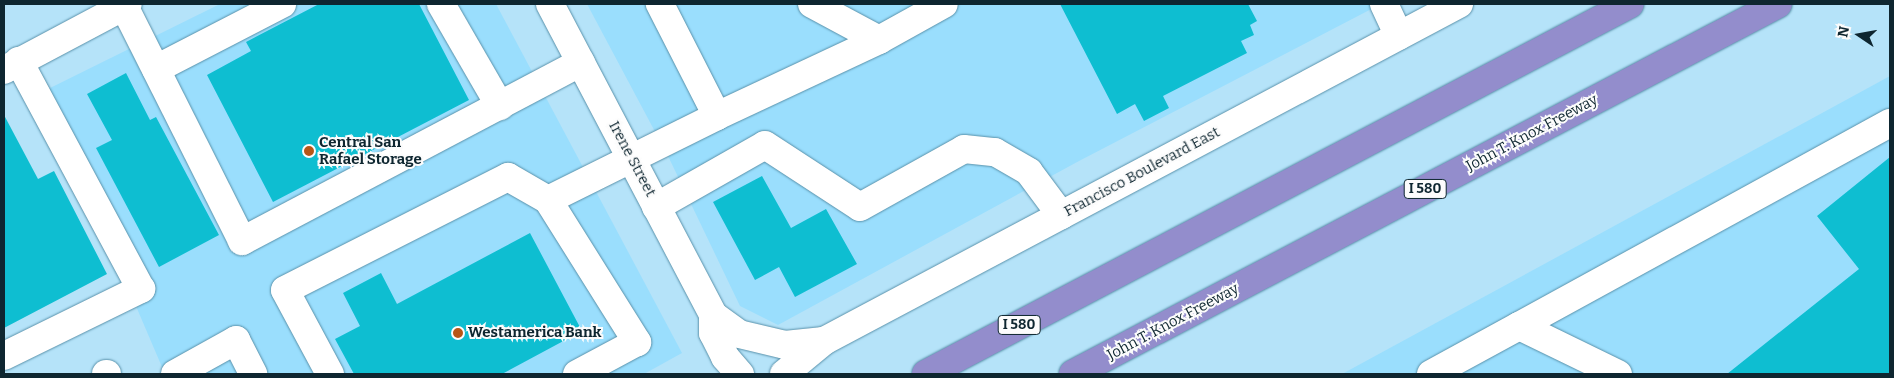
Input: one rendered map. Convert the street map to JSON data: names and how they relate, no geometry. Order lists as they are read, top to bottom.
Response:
{
  "streets": {
    "highway": ["John T. Knox Freeway", "I 580"],
    "street": ["Irene Street", "Francisco Boulevard East"]
  },
  "crossings": [
    ["Irene Street", "Francisco Boulevard East"]
  ],
  "places": ["Central San Rafael Storage", "Westamerica Bank"],
  "north": "left"
}
